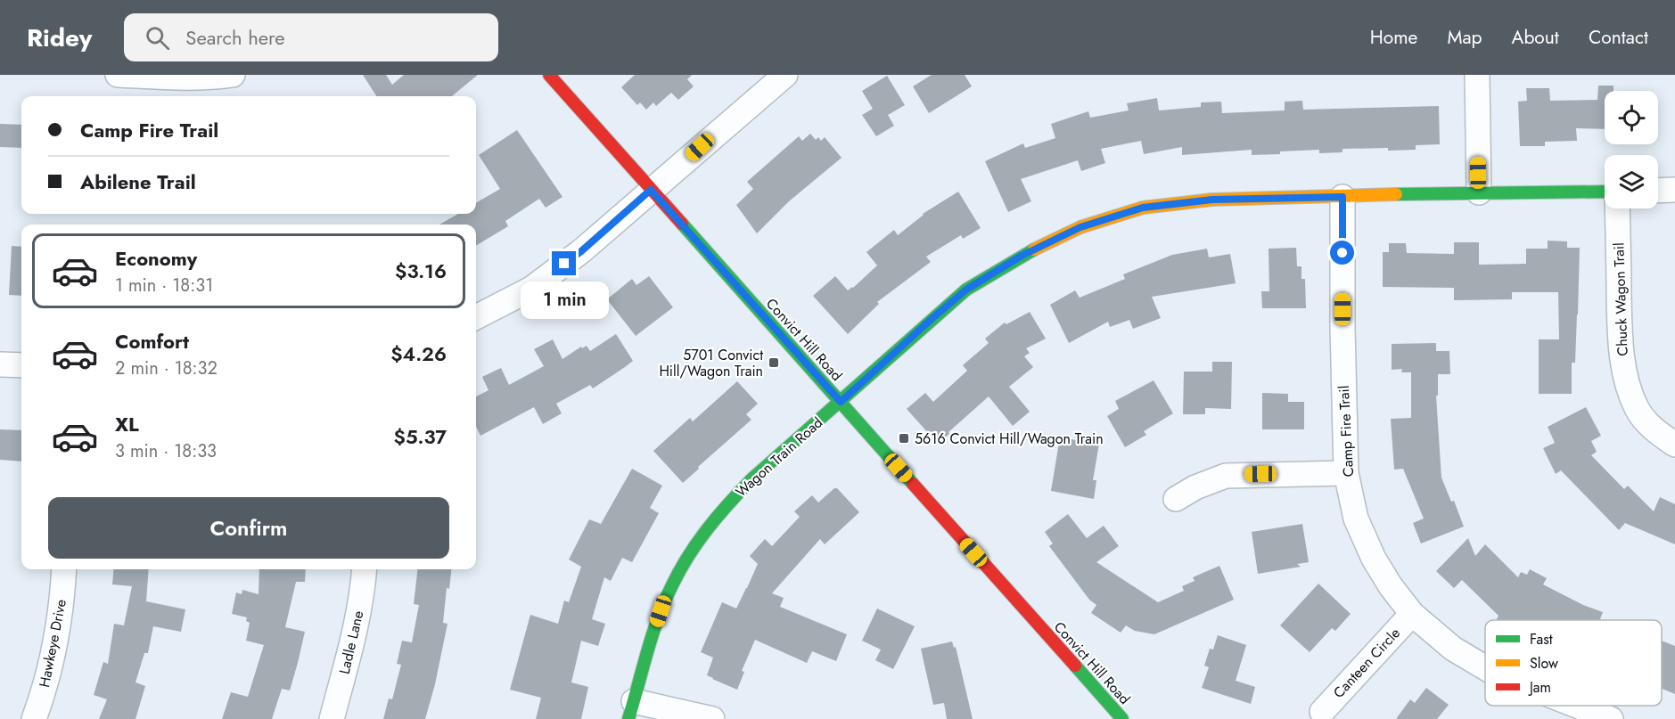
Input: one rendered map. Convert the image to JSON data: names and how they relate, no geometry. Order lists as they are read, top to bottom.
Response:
{
  "streets": {
    "street": [
      "Chuck Wagon Trail",
      "Convict Hill Road",
      "Camp Fire Trail",
      "Wagon Train Road",
      "Ladle Lane",
      "Hawkeye Drive",
      "Canteen Circle"
    ]
  },
  "crossings": [
    ["Convict Hill Road", "Wagon Train Road"],
    ["Camp Fire Trail", "Wagon Train Road"],
    ["Camp Fire Trail", "Canteen Circle"]
  ],
  "places": {
    "transit": ["5701 Convict Hill/Wagon Train", "5616 Convict Hill/Wagon Train"]
  },
  "legend": ["Fast", "Slow", "Jam"],
  "page": {
    "header": "Ridey",
    "search": "Search here",
    "nav": [
      "Home",
      "Map",
      "About",
      "Contact"
    ],
    "banner": ["Camp Fire Trail", "Abilene Trail"],
    "list": [
      {
        "name": "Economy",
        "note": "1 min · 18:31",
        "value": "$3.16"
      },
      {
        "name": "Comfort",
        "note": "2 min · 18:32",
        "value": "$4.26"
      },
      {
        "name": "XL",
        "note": "3 min · 18:33",
        "value": "$5.37"
      }
    ],
    "bubble": "1 min",
    "buttons": "Confirm"
  }
}
